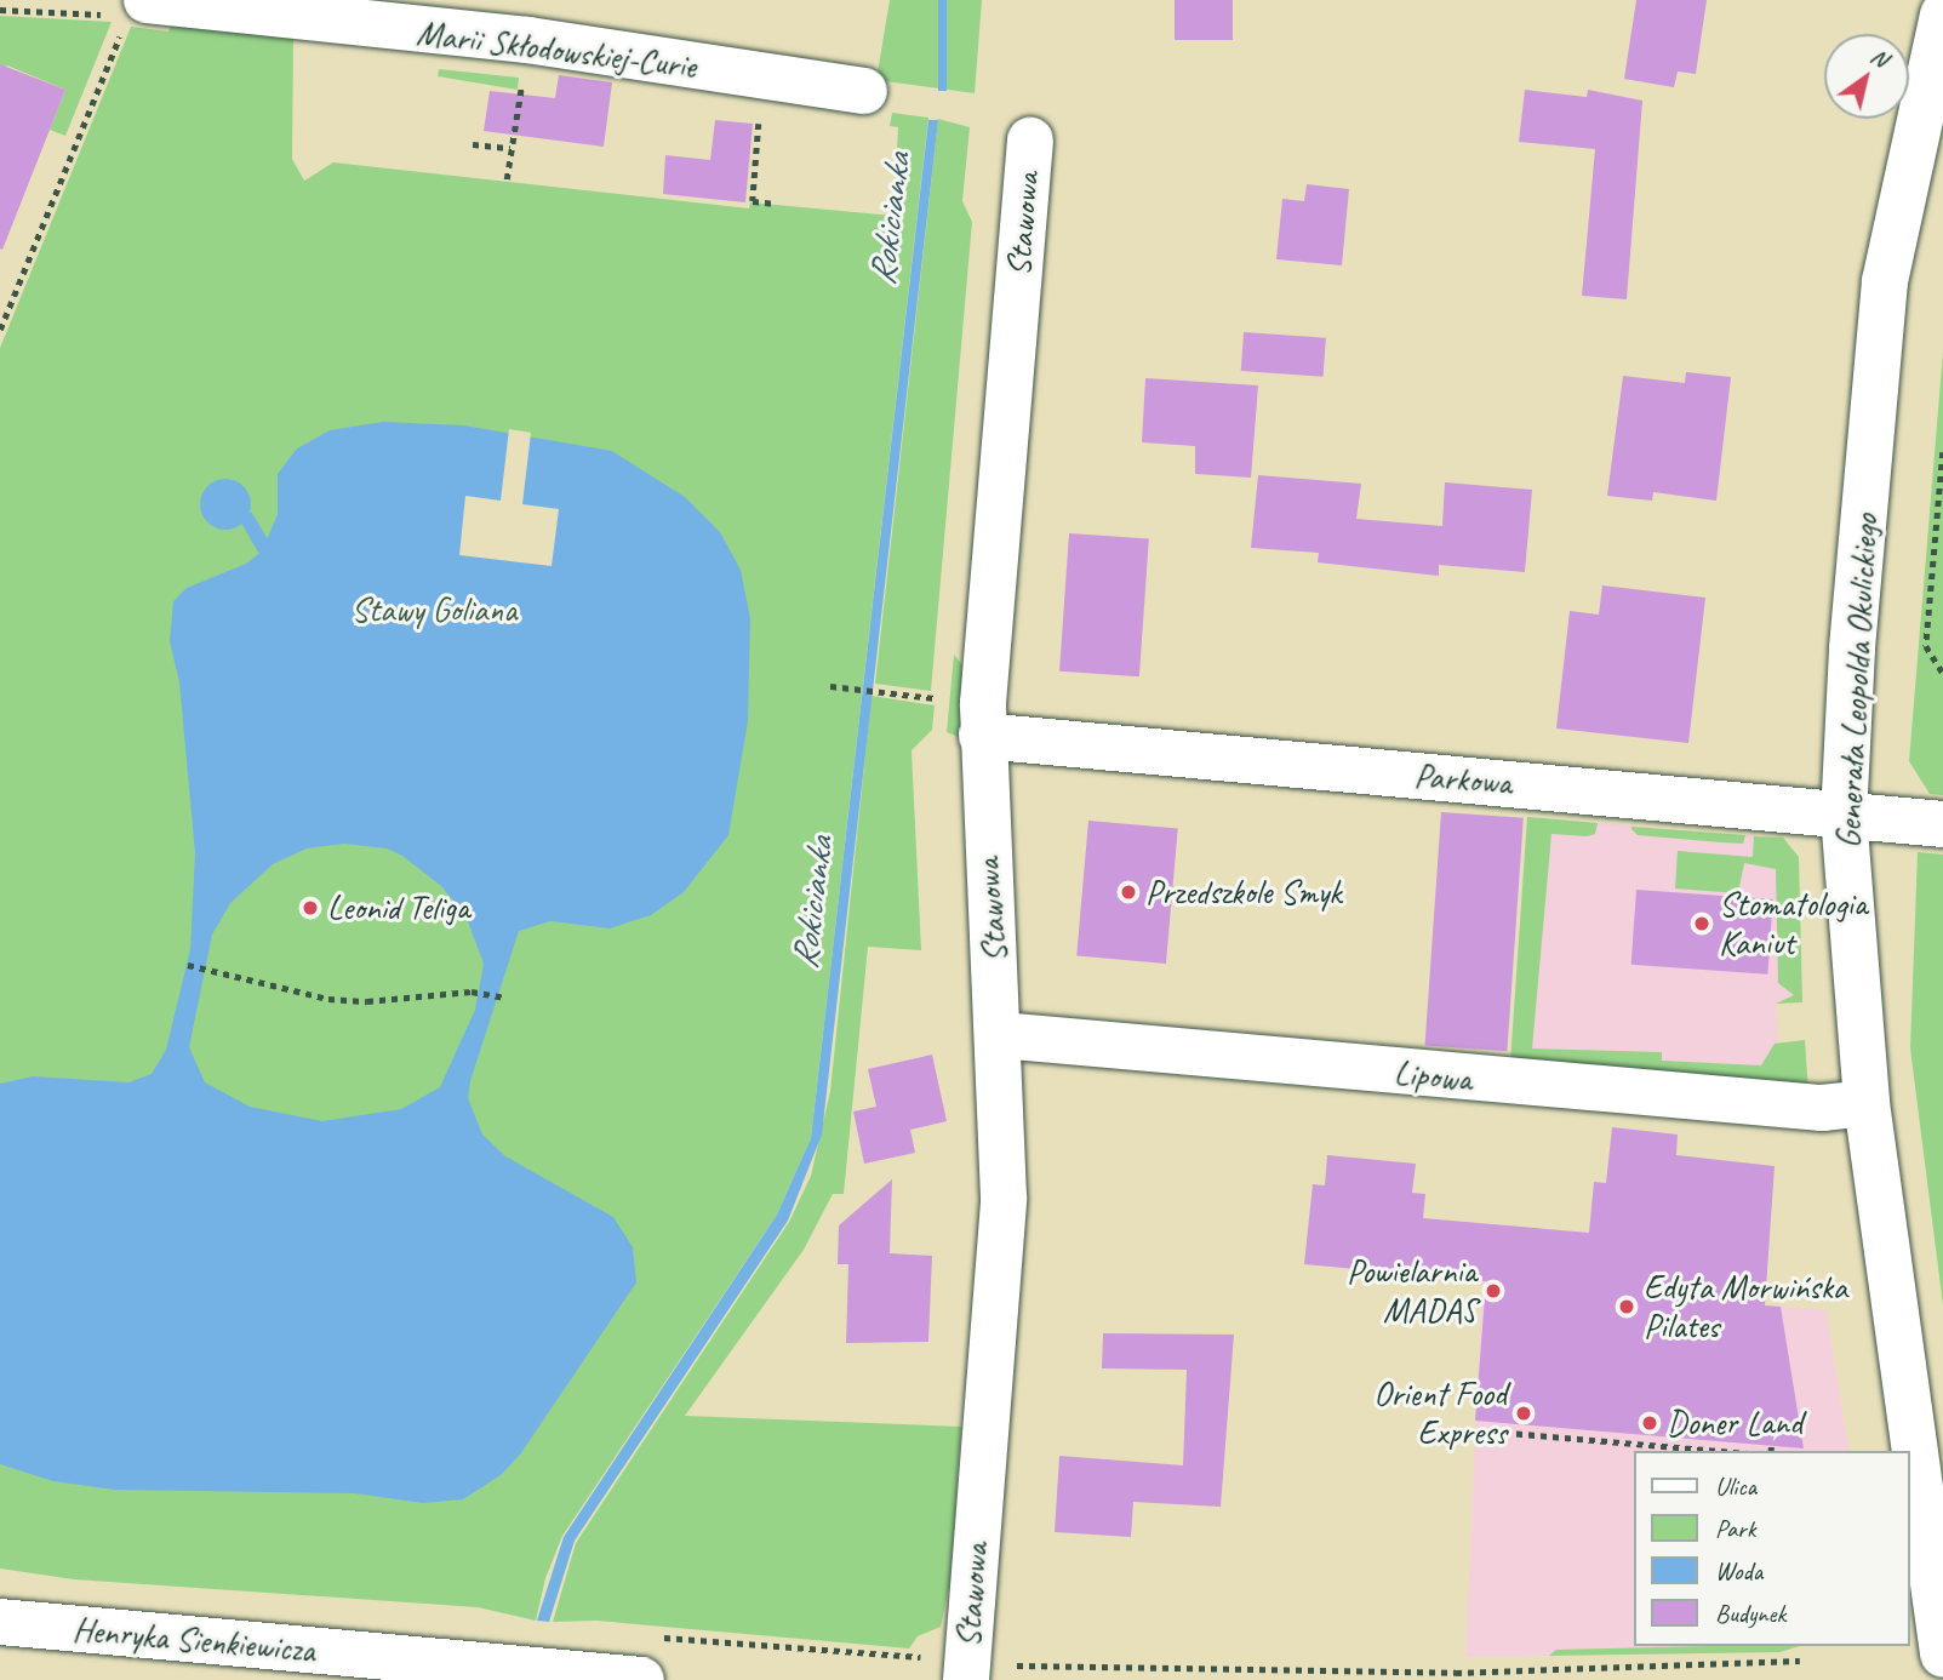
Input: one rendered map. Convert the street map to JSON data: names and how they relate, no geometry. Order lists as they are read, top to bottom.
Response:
{
  "streets": {
    "street": [
      "Marii Skłodowskiej-Curie",
      "Stawowa",
      "Generała Leopolda Okulickiego",
      "Parkowa",
      "Lipowa",
      "Henryka Sienkiewicza"
    ]
  },
  "crossings": [
    ["Stawowa", "Parkowa"],
    ["Stawowa", "Lipowa"],
    ["Generała Leopolda Okulickiego", "Parkowa"],
    ["Generała Leopolda Okulickiego", "Lipowa"]
  ],
  "water": ["Rokicianka"],
  "parks": ["Stawy Goliana"],
  "places": [
    "Przedszkole Smyk",
    "Leonid Teliga",
    "Stomatologia Kaniut",
    "Powielarnia MADAS",
    "Edyta Morwińska Pilates",
    "Orient Food Express",
    "Doner Land"
  ],
  "legend": [
    "Ulica",
    "Park",
    "Woda",
    "Budynek"
  ],
  "north": "top right"
}
